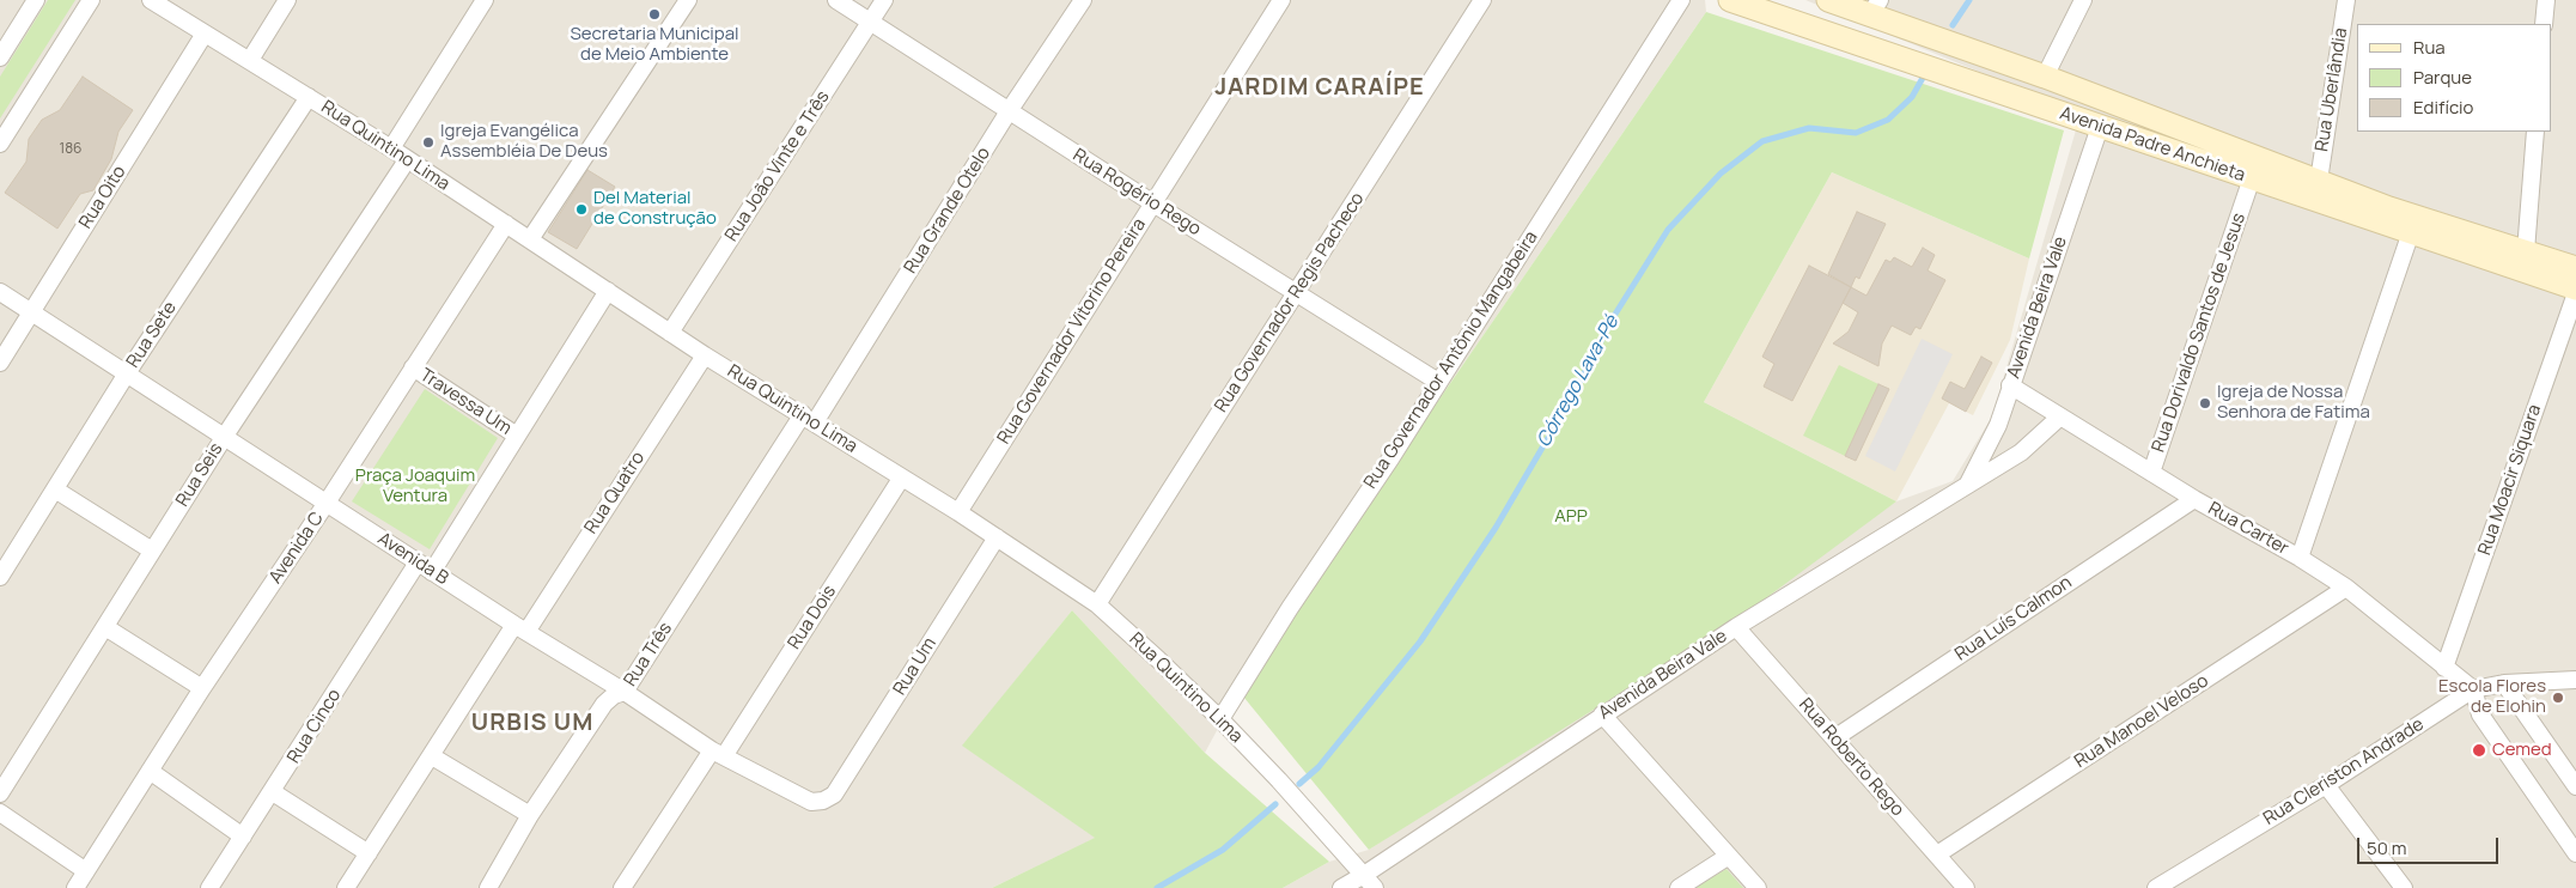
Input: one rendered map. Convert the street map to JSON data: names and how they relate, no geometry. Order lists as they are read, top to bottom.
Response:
{
  "streets": {
    "street": [
      "Rua Uberlândia",
      "Avenida Padre Anchieta",
      "Rua Quintino Lima",
      "Rua João Vinte e Três",
      "Rua Rogério Rego",
      "Rua Oito",
      "Rua Grande Otelo",
      "Rua Governador Regis Pacheco",
      "Avenida Beira Vale",
      "Rua Governador Vitorino Pereira",
      "Rua Dorivaldo Santos de Jesus",
      "Rua Sete",
      "Rua Governador Antônio Mangabeira",
      "Travessa Um",
      "Rua Seis",
      "Rua Moacir Siquara",
      "Rua Quatro",
      "Rua Carter",
      "Avenida C",
      "Avenida B",
      "Rua Dois",
      "Rua Luís Calmon",
      "Rua Três",
      "Rua Um",
      "Rua Manoel Veloso",
      "Rua Cinco",
      "Rua Roberto Rego",
      "Rua Cleriston Andrade"
    ]
  },
  "crossings": [
    ["Rua Uberlândia", "Avenida Padre Anchieta"],
    ["Avenida Padre Anchieta", "Avenida Beira Vale"],
    ["Avenida Padre Anchieta", "Rua Dorivaldo Santos de Jesus"],
    ["Rua Quintino Lima", "Rua João Vinte e Três"],
    ["Rua Quintino Lima", "Rua Oito"],
    ["Rua Quintino Lima", "Rua Grande Otelo"],
    ["Rua Quintino Lima", "Rua Governador Regis Pacheco"],
    ["Rua Quintino Lima", "Avenida Beira Vale"],
    ["Rua Quintino Lima", "Rua Governador Vitorino Pereira"],
    ["Rua Quintino Lima", "Rua Sete"],
    ["Rua Quintino Lima", "Rua Governador Antônio Mangabeira"],
    ["Rua Quintino Lima", "Rua Seis"],
    ["Rua Quintino Lima", "Rua Quatro"],
    ["Rua Quintino Lima", "Avenida C"],
    ["Rua Quintino Lima", "Rua Dois"],
    ["Rua Quintino Lima", "Rua Três"],
    ["Rua Quintino Lima", "Rua Um"],
    ["Rua Quintino Lima", "Rua Cinco"],
    ["Rua João Vinte e Três", "Rua Rogério Rego"],
    ["Rua Rogério Rego", "Rua Grande Otelo"],
    ["Rua Rogério Rego", "Rua Governador Regis Pacheco"],
    ["Rua Rogério Rego", "Rua Governador Vitorino Pereira"],
    ["Rua Rogério Rego", "Rua Governador Antônio Mangabeira"],
    ["Rua Oito", "Avenida B"],
    ["Rua Grande Otelo", "Rua Três"],
    ["Avenida Beira Vale", "Rua Carter"],
    ["Avenida Beira Vale", "Rua Roberto Rego"],
    ["Rua Dorivaldo Santos de Jesus", "Rua Carter"],
    ["Rua Sete", "Avenida B"],
    ["Travessa Um", "Avenida C"],
    ["Travessa Um", "Rua Cinco"],
    ["Rua Seis", "Avenida B"],
    ["Rua Moacir Siquara", "Rua Carter"],
    ["Rua Quatro", "Avenida B"],
    ["Rua Carter", "Rua Luís Calmon"],
    ["Rua Carter", "Rua Manoel Veloso"],
    ["Rua Carter", "Rua Cleriston Andrade"],
    ["Avenida C", "Avenida B"],
    ["Avenida B", "Rua Dois"],
    ["Avenida B", "Rua Três"],
    ["Avenida B", "Rua Um"],
    ["Avenida B", "Rua Cinco"],
    ["Rua Luís Calmon", "Rua Roberto Rego"],
    ["Rua Manoel Veloso", "Rua Roberto Rego"]
  ],
  "districts": ["JARDIM CARAÍPE", "URBIS UM"],
  "water": ["Córrego Lava-Pé"],
  "parks": ["Praça Joaquim Ventura", "APP"],
  "places": [
    "Secretaria Municipal de Meio Ambiente",
    "Igreja Evangélica Assembléia De Deus",
    "Del Material de Construção",
    "Igreja de Nossa Senhora de Fatima",
    "Escola Flores de Elohin",
    "Cemed"
  ],
  "house_numbers": ["186"],
  "legend": ["Rua", "Parque", "Edifício"],
  "scale_bar": "50 m"
}
